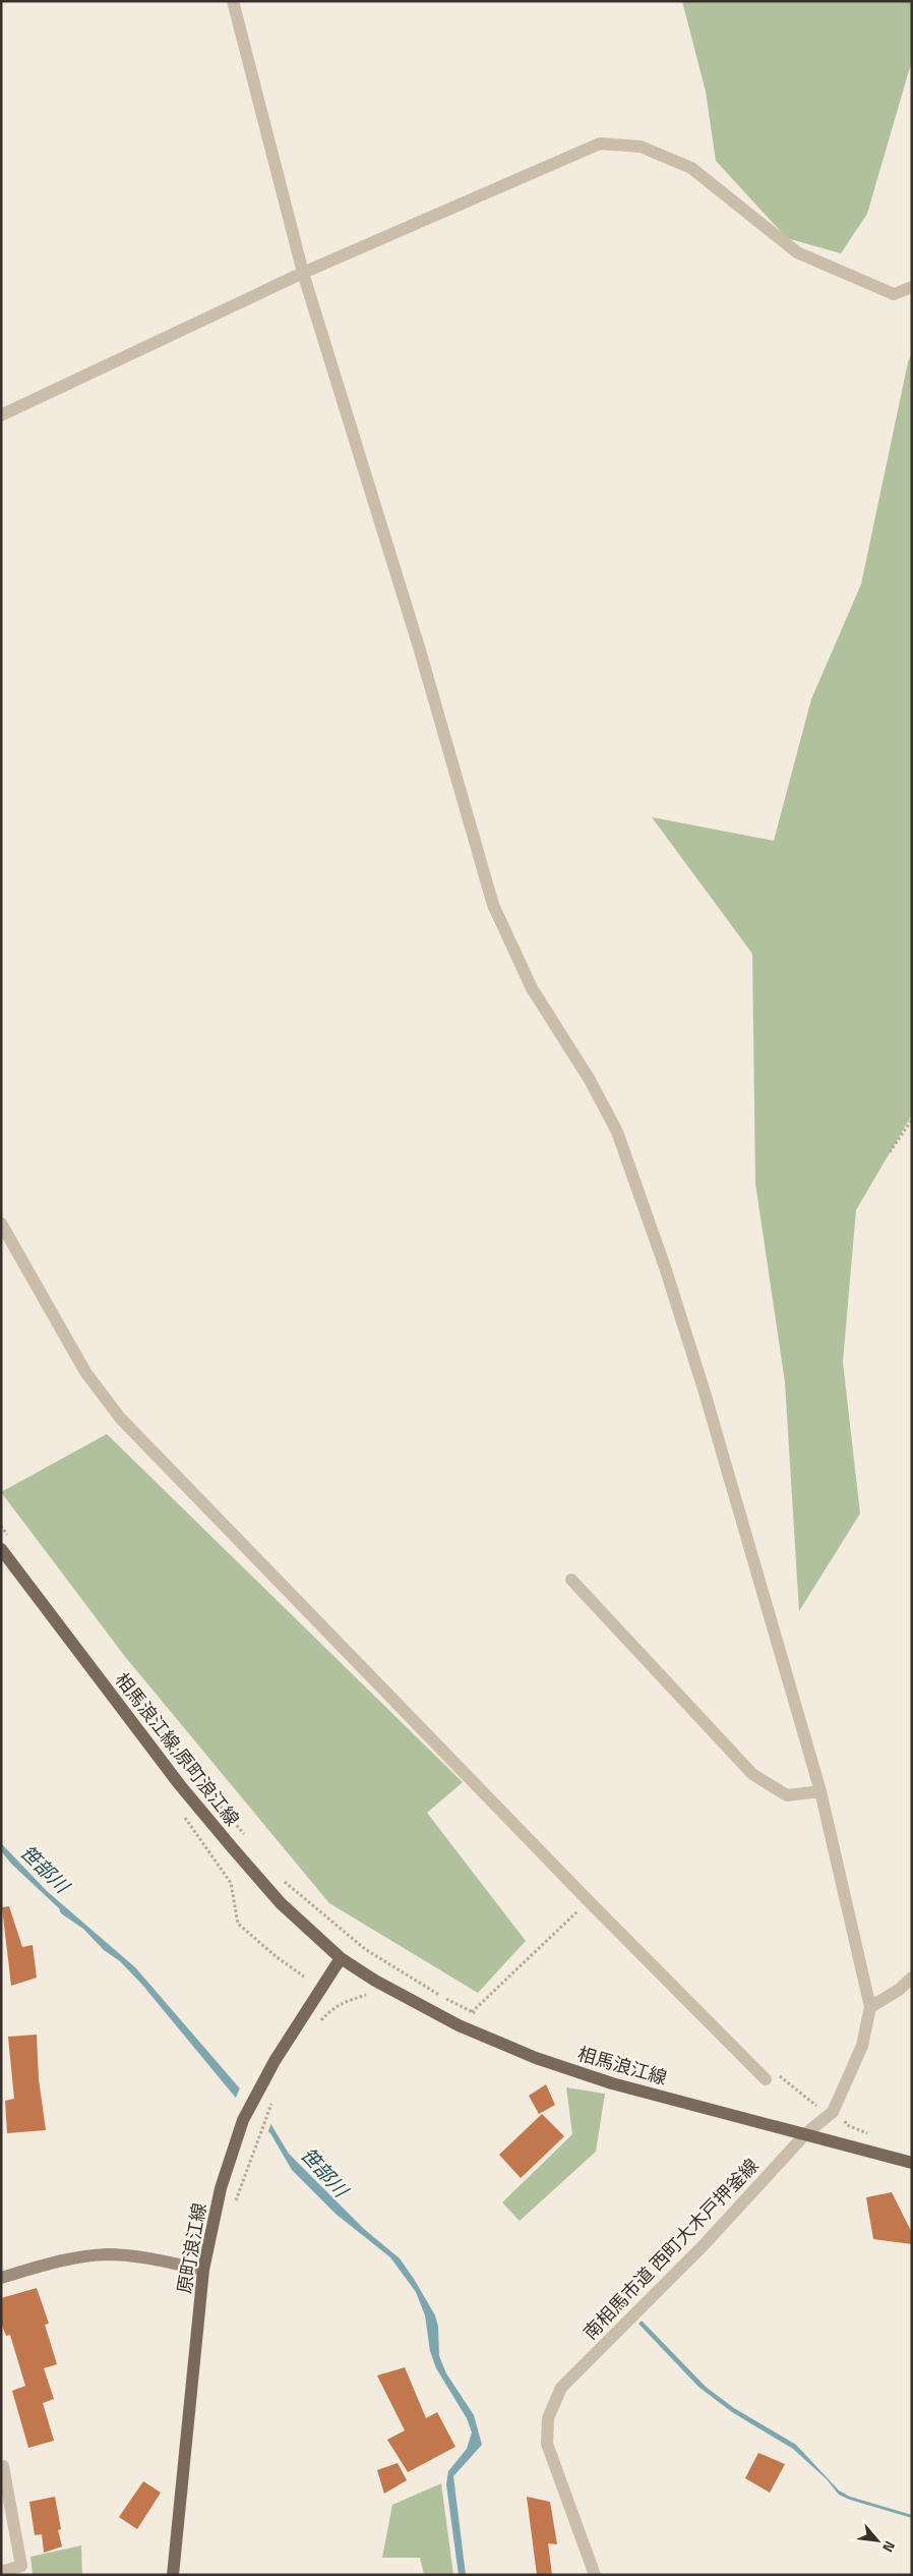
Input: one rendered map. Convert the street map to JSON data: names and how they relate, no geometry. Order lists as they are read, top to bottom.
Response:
{
  "streets": {
    "main road": ["相馬浪江線;原町浪江線", "相馬浪江線", "原町浪江線"],
    "street": ["南相馬市道 西町大木戸押釜線"]
  },
  "crossings": [
    ["相馬浪江線;原町浪江線", "相馬浪江線"],
    ["相馬浪江線;原町浪江線", "原町浪江線"],
    ["相馬浪江線", "原町浪江線"],
    ["相馬浪江線", "南相馬市道 西町大木戸押釜線"]
  ],
  "water": ["笹部川"],
  "north": "bottom right"
}
